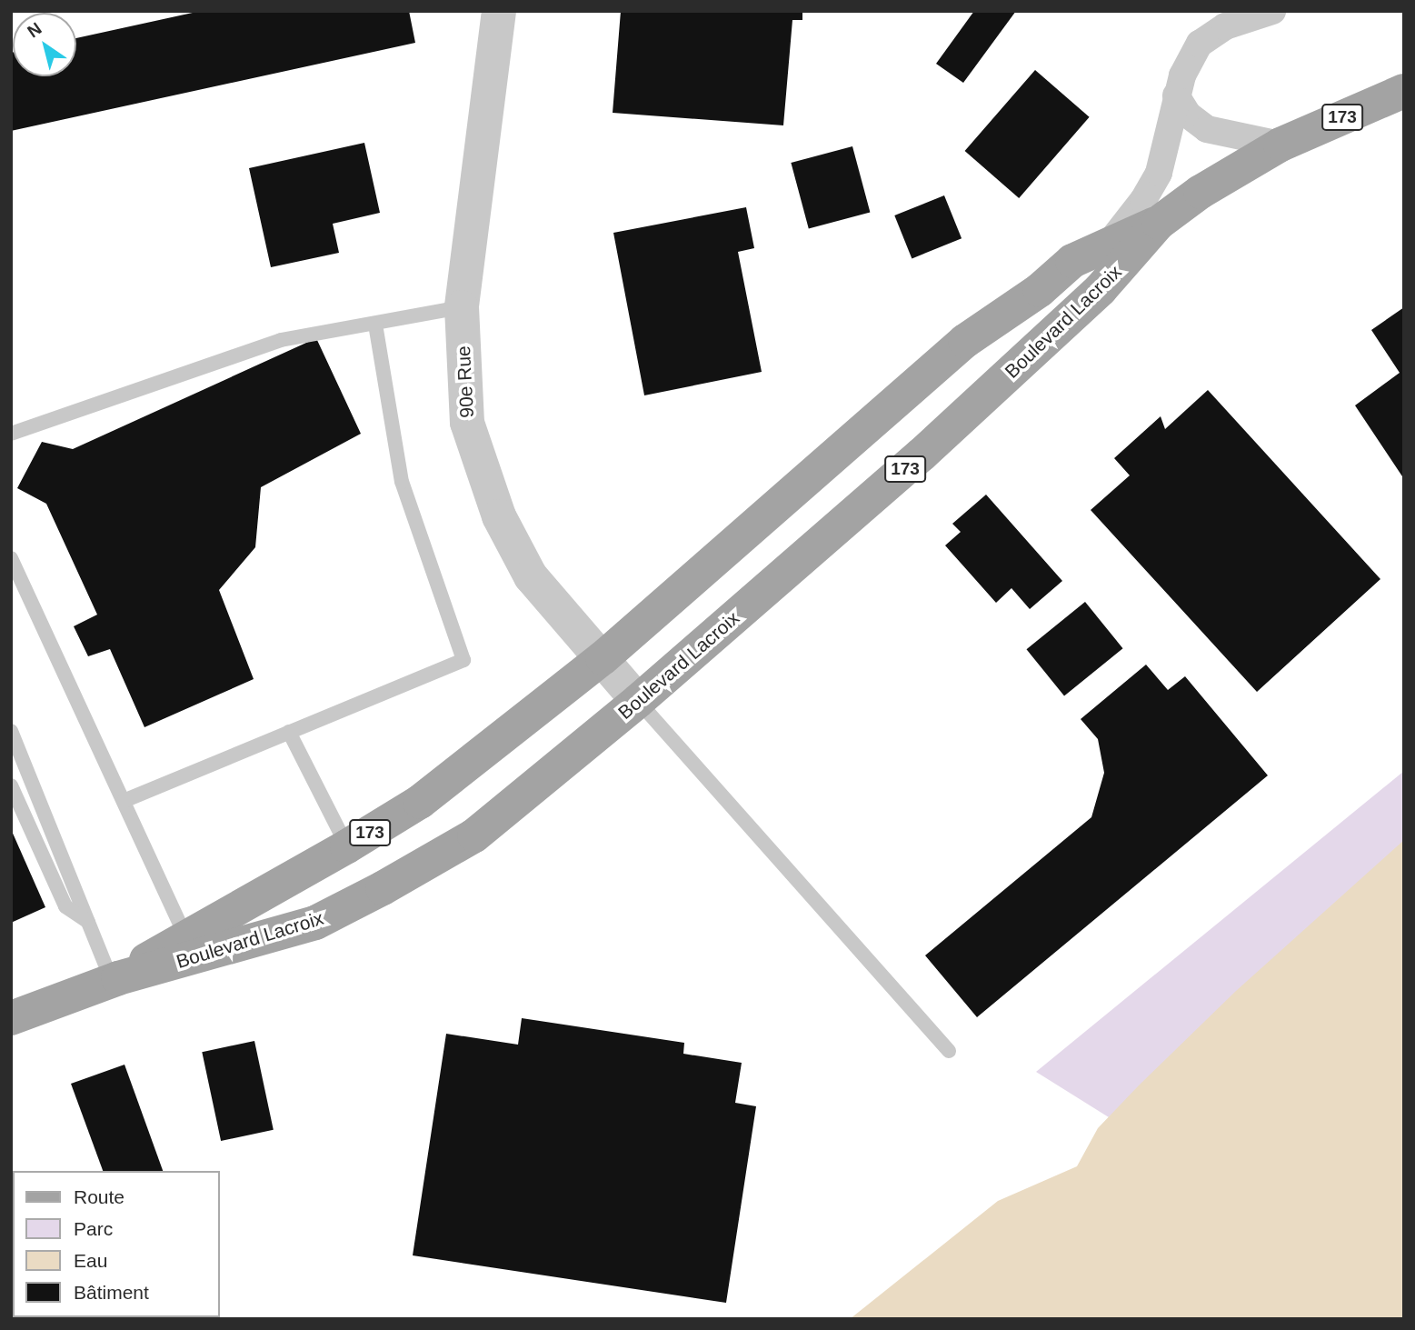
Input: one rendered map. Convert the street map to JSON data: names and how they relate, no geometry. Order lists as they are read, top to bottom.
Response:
{
  "streets": {
    "main road": ["173", "Boulevard Lacroix"],
    "street": ["90e Rue"]
  },
  "crossings": [
    ["Boulevard Lacroix", "90e Rue"]
  ],
  "legend": [
    "Route",
    "Parc",
    "Eau",
    "Bâtiment"
  ],
  "north": "top left"
}
